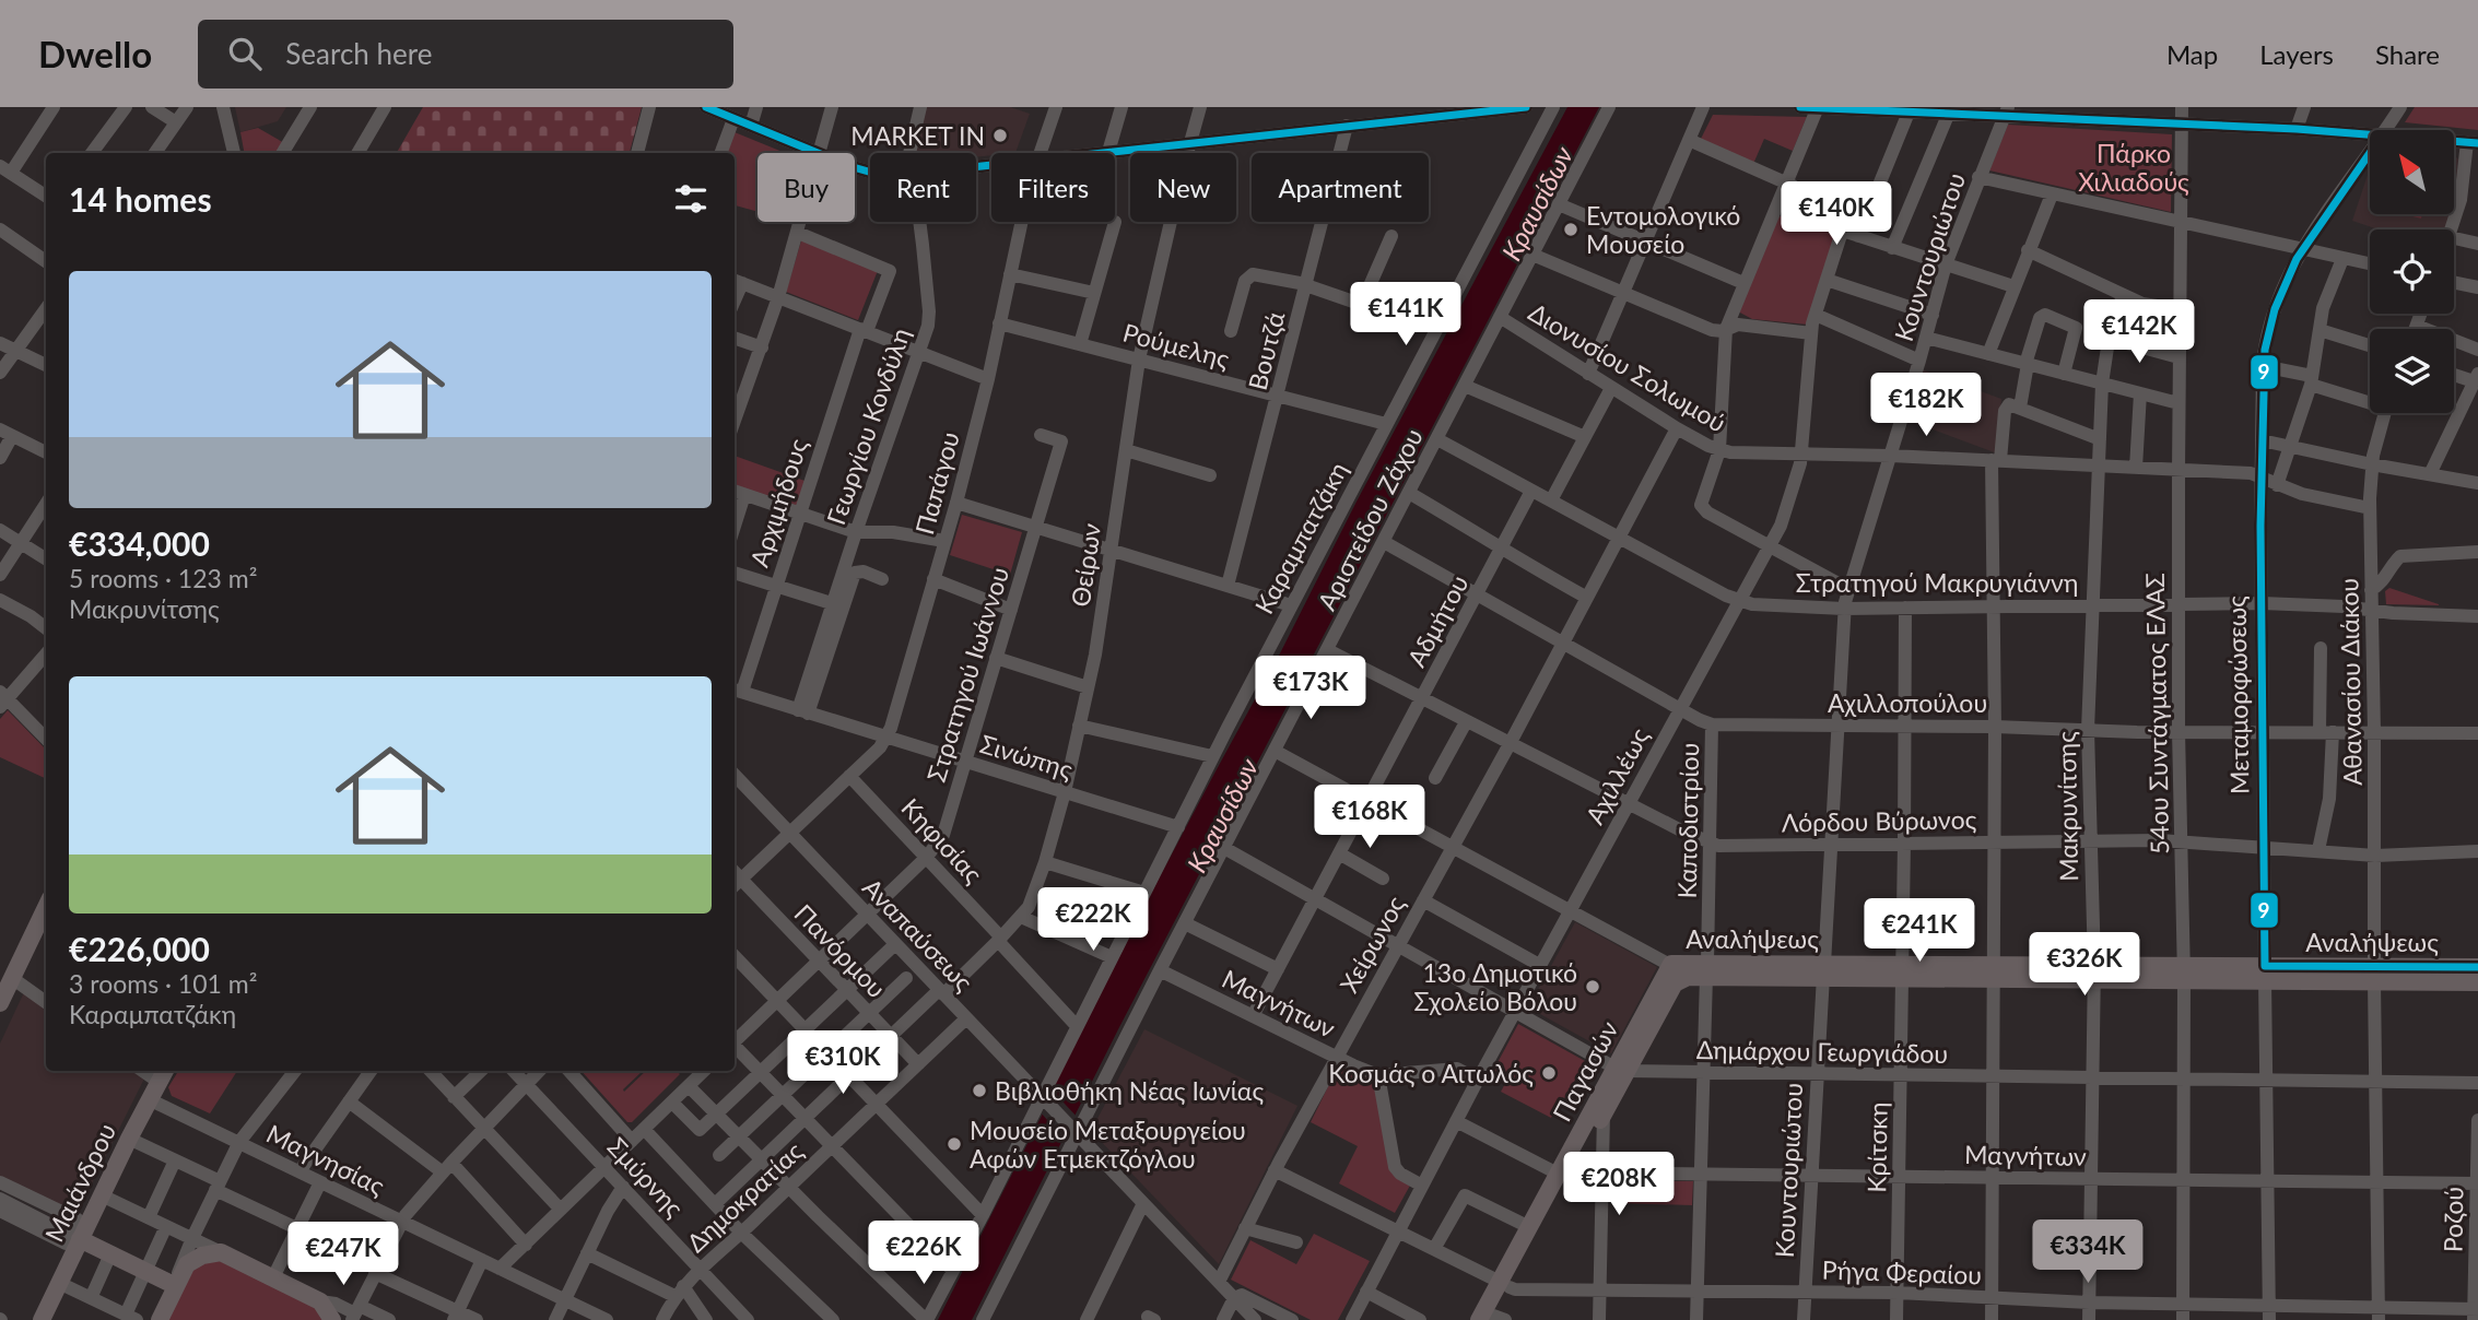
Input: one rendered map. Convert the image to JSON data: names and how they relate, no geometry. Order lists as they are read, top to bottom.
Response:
{
  "streets": {
    "main road": ["Αναλήψεως", "Παγασών", "Μαιάνδρου"],
    "street": [
      "Κουντουριώτου",
      "Ρούμελης",
      "Βουτζά",
      "Διονυσίου Σολωμού",
      "Γεωργίου Κονδύλη",
      "Παπάγου",
      "Αρχιμήδους",
      "Αριστείδου Ζάχου",
      "Καραμπατζάκη",
      "Θείρων",
      "Στρατηγού Μακρυγιάννη",
      "Αδμήτου",
      "Στρατηγού Ιωάννου",
      "Αθανασίου Διάκου",
      "Μεταμορφώσεως",
      "Αχιλλοπούλου",
      "54ου Συντάγματος ΕΛΑΣ",
      "Σινώπης",
      "Αχιλλέως",
      "Μακρυνίτσης",
      "Καποδιστρίου",
      "Λόρδου Βύρωνος",
      "Κηφισίας",
      "Αναπαύσεως",
      "Χείρωνος",
      "Πανόρμου",
      "Μαγνήτων",
      "Δημάρχου Γεωργιάδου",
      "Κρίτσκη",
      "Μαγνησίας",
      "Σμύρνης",
      "Δημοκρατίας",
      "Ροζού",
      "Ρήγα Φεραίου"
    ]
  },
  "crossings": [
    ["Κουντουριώτου", "Διονυσίου Σολωμού"],
    ["Κουντουριώτου", "Στρατηγού Μακρυγιάννη"],
    ["Κουντουριώτου", "Αχιλλοπούλου"],
    ["Κουντουριώτου", "Λόρδου Βύρωνος"],
    ["Κουντουριώτου", "Αναλήψεως"],
    ["Κουντουριώτου", "Μαγνήτων"],
    ["Κουντουριώτου", "Δημάρχου Γεωργιάδου"],
    ["Κουντουριώτου", "Ρήγα Φεραίου"],
    ["Ρούμελης", "Βουτζά"],
    ["Ρούμελης", "Παπάγου"],
    ["Ρούμελης", "Καραμπατζάκη"],
    ["Ρούμελης", "Θείρων"],
    ["Διονυσίου Σολωμού", "Αριστείδου Ζάχου"],
    ["Διονυσίου Σολωμού", "Αθανασίου Διάκου"],
    ["Διονυσίου Σολωμού", "Μεταμορφώσεως"],
    ["Διονυσίου Σολωμού", "54ου Συντάγματος ΕΛΑΣ"],
    ["Διονυσίου Σολωμού", "Αχιλλέως"],
    ["Διονυσίου Σολωμού", "Μακρυνίτσης"],
    ["Διονυσίου Σολωμού", "Χείρωνος"],
    ["Γεωργίου Κονδύλη", "Σινώπης"],
    ["Παπάγου", "Σινώπης"],
    ["Παπάγου", "Κηφισίας"],
    ["Παπάγου", "Αναπαύσεως"],
    ["Παπάγου", "Πανόρμου"],
    ["Αρχιμήδους", "Σινώπης"],
    ["Αριστείδου Ζάχου", "Στρατηγού Μακρυγιάννη"],
    ["Αριστείδου Ζάχου", "Αχιλλοπούλου"],
    ["Αριστείδου Ζάχου", "Λόρδου Βύρωνος"],
    ["Αριστείδου Ζάχου", "Αναπαύσεως"],
    ["Αριστείδου Ζάχου", "Αναλήψεως"],
    ["Αριστείδου Ζάχου", "Μαγνήτων"],
    ["Αριστείδου Ζάχου", "Δημάρχου Γεωργιάδου"],
    ["Καραμπατζάκη", "Σινώπης"],
    ["Καραμπατζάκη", "Κηφισίας"],
    ["Καραμπατζάκη", "Αναπαύσεως"],
    ["Θείρων", "Σινώπης"],
    ["Θείρων", "Κηφισίας"],
    ["Θείρων", "Αναπαύσεως"],
    ["Θείρων", "Πανόρμου"],
    ["Στρατηγού Μακρυγιάννη", "Αδμήτου"],
    ["Στρατηγού Μακρυγιάννη", "Αθανασίου Διάκου"],
    ["Στρατηγού Μακρυγιάννη", "Μεταμορφώσεως"],
    ["Στρατηγού Μακρυγιάννη", "54ου Συντάγματος ΕΛΑΣ"],
    ["Στρατηγού Μακρυγιάννη", "Αχιλλέως"],
    ["Στρατηγού Μακρυγιάννη", "Μακρυνίτσης"],
    ["Στρατηγού Μακρυγιάννη", "Χείρωνος"],
    ["Στρατηγού Μακρυγιάννη", "Κρίτσκη"],
    ["Αδμήτου", "Αχιλλοπούλου"],
    ["Αδμήτου", "Λόρδου Βύρωνος"],
    ["Αδμήτου", "Αναλήψεως"],
    ["Αδμήτου", "Μαγνήτων"],
    ["Αδμήτου", "Δημάρχου Γεωργιάδου"],
    ["Στρατηγού Ιωάννου", "Σινώπης"],
    ["Στρατηγού Ιωάννου", "Κηφισίας"],
    ["Στρατηγού Ιωάννου", "Αναπαύσεως"],
    ["Στρατηγού Ιωάννου", "Πανόρμου"],
    ["Αθανασίου Διάκου", "Αχιλλοπούλου"],
    ["Αθανασίου Διάκου", "Λόρδου Βύρωνος"],
    ["Αθανασίου Διάκου", "Αναλήψεως"],
    ["Αθανασίου Διάκου", "Μαγνήτων"],
    ["Αθανασίου Διάκου", "Δημάρχου Γεωργιάδου"],
    ["Αθανασίου Διάκου", "Ρήγα Φεραίου"],
    ["Μεταμορφώσεως", "Αχιλλοπούλου"],
    ["Μεταμορφώσεως", "Λόρδου Βύρωνος"],
    ["Μεταμορφώσεως", "Αναλήψεως"],
    ["Μεταμορφώσεως", "Μαγνήτων"],
    ["Μεταμορφώσεως", "Δημάρχου Γεωργιάδου"],
    ["Μεταμορφώσεως", "Ρήγα Φεραίου"],
    ["Αχιλλοπούλου", "54ου Συντάγματος ΕΛΑΣ"],
    ["Αχιλλοπούλου", "Αχιλλέως"],
    ["Αχιλλοπούλου", "Μακρυνίτσης"],
    ["Αχιλλοπούλου", "Καποδιστρίου"],
    ["Αχιλλοπούλου", "Χείρωνος"],
    ["Αχιλλοπούλου", "Κρίτσκη"],
    ["54ου Συντάγματος ΕΛΑΣ", "Λόρδου Βύρωνος"],
    ["54ου Συντάγματος ΕΛΑΣ", "Αναλήψεως"],
    ["54ου Συντάγματος ΕΛΑΣ", "Μαγνήτων"],
    ["54ου Συντάγματος ΕΛΑΣ", "Δημάρχου Γεωργιάδου"],
    ["54ου Συντάγματος ΕΛΑΣ", "Ρήγα Φεραίου"],
    ["Αχιλλέως", "Λόρδου Βύρωνος"],
    ["Αχιλλέως", "Αναλήψεως"],
    ["Αχιλλέως", "Μαγνήτων"],
    ["Αχιλλέως", "Δημάρχου Γεωργιάδου"],
    ["Αχιλλέως", "Ρήγα Φεραίου"],
    ["Μακρυνίτσης", "Λόρδου Βύρωνος"],
    ["Μακρυνίτσης", "Αναλήψεως"],
    ["Μακρυνίτσης", "Μαγνήτων"],
    ["Μακρυνίτσης", "Δημάρχου Γεωργιάδου"],
    ["Μακρυνίτσης", "Ρήγα Φεραίου"],
    ["Καποδιστρίου", "Λόρδου Βύρωνος"],
    ["Καποδιστρίου", "Αναλήψεως"],
    ["Καποδιστρίου", "Μαγνήτων"],
    ["Καποδιστρίου", "Δημάρχου Γεωργιάδου"],
    ["Καποδιστρίου", "Παγασών"],
    ["Καποδιστρίου", "Ρήγα Φεραίου"],
    ["Λόρδου Βύρωνος", "Χείρωνος"],
    ["Λόρδου Βύρωνος", "Κρίτσκη"],
    ["Αναπαύσεως", "Χείρωνος"],
    ["Αναπαύσεως", "Δημοκρατίας"],
    ["Αναλήψεως", "Χείρωνος"],
    ["Αναλήψεως", "Παγασών"],
    ["Αναλήψεως", "Κρίτσκη"],
    ["Χείρωνος", "Μαγνήτων"],
    ["Χείρωνος", "Δημάρχου Γεωργιάδου"],
    ["Χείρωνος", "Ρήγα Φεραίου"],
    ["Πανόρμου", "Δημοκρατίας"],
    ["Μαγνήτων", "Παγασών"],
    ["Μαγνήτων", "Κρίτσκη"],
    ["Μαγνήτων", "Ροζού"],
    ["Δημάρχου Γεωργιάδου", "Παγασών"],
    ["Δημάρχου Γεωργιάδου", "Κρίτσκη"],
    ["Παγασών", "Ρήγα Φεραίου"],
    ["Κρίτσκη", "Ρήγα Φεραίου"],
    ["Μαγνησίας", "Μαιάνδρου"],
    ["Σμύρνης", "Δημοκρατίας"],
    ["Ροζού", "Ρήγα Φεραίου"]
  ],
  "water": ["Κραυσίδων"],
  "parks": ["Πάρκο Χιλιαδούς"],
  "places": [
    "MARKET IN",
    "Εντομολογικό Mουσείο",
    "13o Δημοτικό Σχολείο Βόλου",
    "Κοσμάς ο Αιτωλός",
    "Βιβλιοθήκη Νέας Ιωνίας",
    "Μουσείο Μεταξουργείου Αφών Ετμεκτζόγλου"
  ],
  "lines": ["transit line 9"],
  "north": "top left",
  "page": {
    "header": "Dwello",
    "search": "Search here",
    "nav": ["Map", "Layers", "Share"],
    "chip": [
      "Buy",
      "Rent",
      "Filters",
      "New",
      "Apartment"
    ],
    "heading": "14 homes",
    "price": [
      "€140K",
      "€141K",
      "€142K",
      "€182K",
      "€173K",
      "€168K",
      "€222K",
      "€241K",
      "€326K",
      "€310K",
      "€208K",
      "€334K",
      "€226K",
      "€247K"
    ],
    "list": [
      {
        "name": "€334,000",
        "note": "5 rooms · 123 m² · Μακρυνίτσης"
      },
      {
        "name": "€226,000",
        "note": "3 rooms · 101 m² · Καραμπατζάκη"
      }
    ]
  }
}
